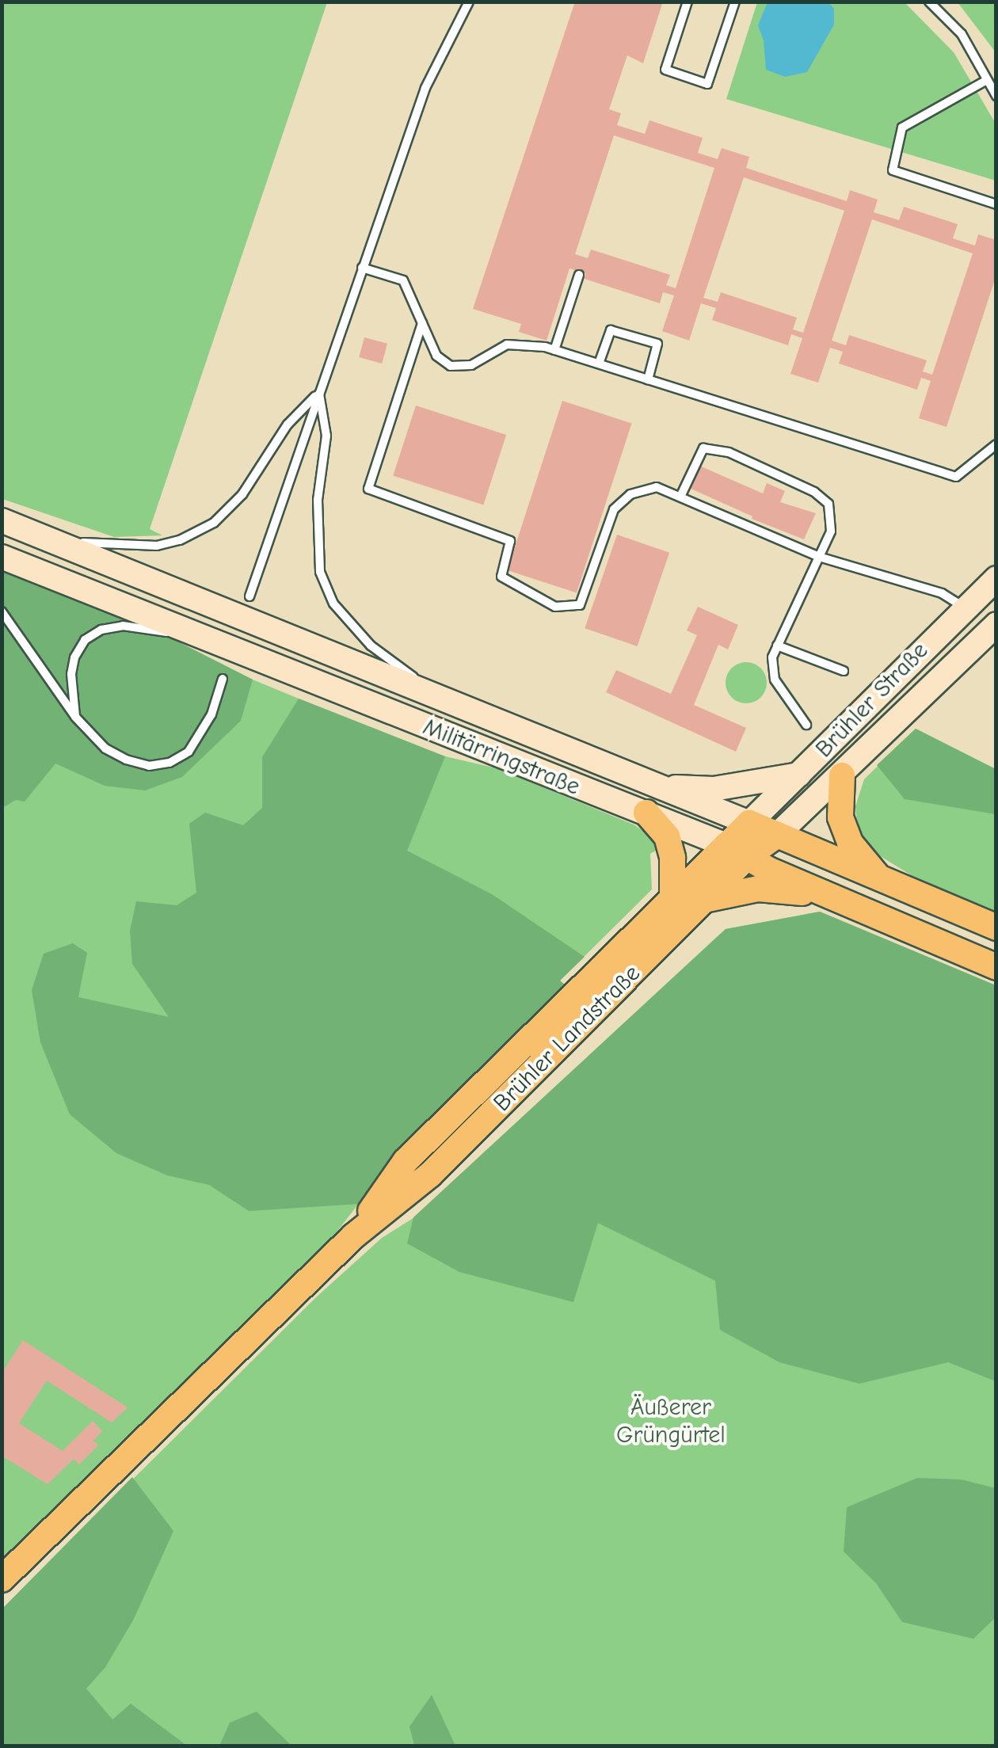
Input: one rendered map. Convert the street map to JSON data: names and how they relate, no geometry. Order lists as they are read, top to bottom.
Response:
{
  "streets": {
    "main road": ["Brühler Straße", "Militärringstraße", "Brühler Landstraße"]
  },
  "crossings": [
    ["Brühler Straße", "Militärringstraße"],
    ["Brühler Straße", "Brühler Landstraße"],
    ["Militärringstraße", "Brühler Landstraße"]
  ],
  "parks": ["Äußerer Grüngürtel"]
}
